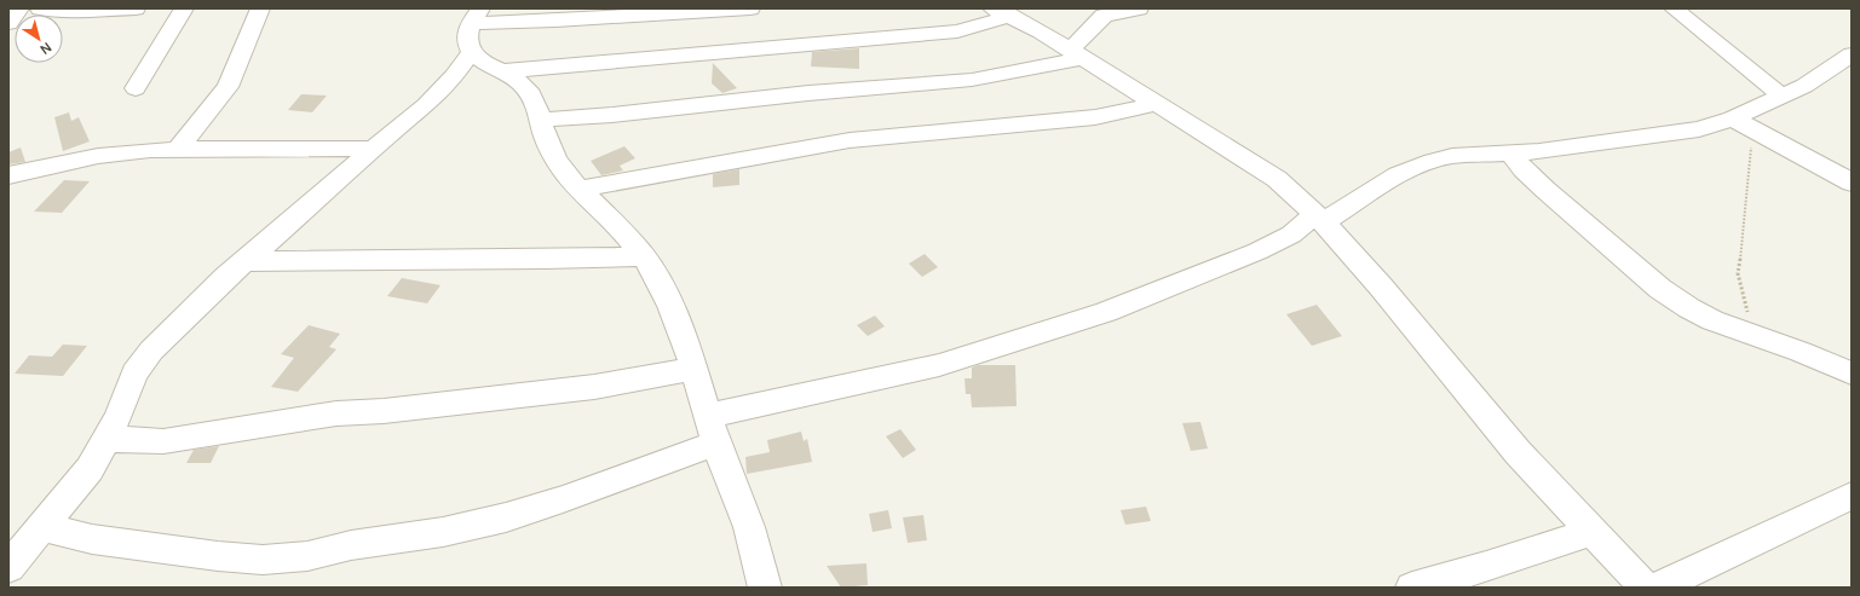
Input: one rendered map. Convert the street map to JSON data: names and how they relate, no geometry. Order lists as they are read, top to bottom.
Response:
{
  "north": "bottom right"
}
